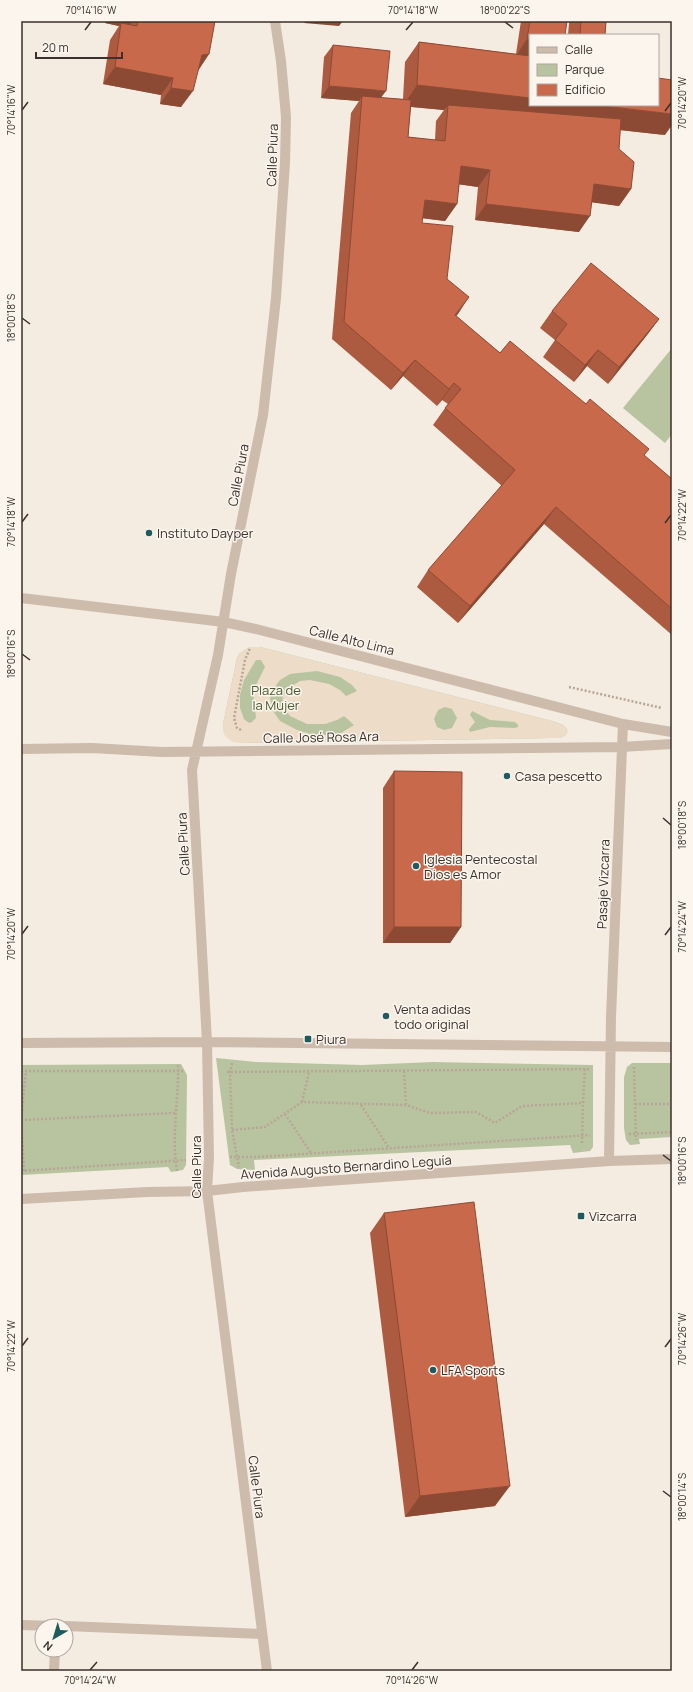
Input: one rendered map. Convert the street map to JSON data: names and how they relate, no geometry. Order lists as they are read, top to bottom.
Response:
{
  "streets": {
    "street": [
      "Calle Piura",
      "Calle Alto Lima",
      "Calle José Rosa Ara",
      "Pasaje Vizcarra",
      "Avenida Augusto Bernardino Leguía"
    ]
  },
  "crossings": [
    ["Calle Piura", "Calle Alto Lima"],
    ["Calle Piura", "Calle José Rosa Ara"],
    ["Calle Piura", "Avenida Augusto Bernardino Leguía"],
    ["Calle Alto Lima", "Pasaje Vizcarra"],
    ["Calle José Rosa Ara", "Pasaje Vizcarra"],
    ["Pasaje Vizcarra", "Avenida Augusto Bernardino Leguía"]
  ],
  "parks": ["Plaza de la Mujer"],
  "places": {
    "other": [
      "Instituto Dayper",
      "Casa pescetto",
      "Iglesia Pentecostal Dios es Amor",
      "Venta adidas todo original",
      "LFA Sports"
    ],
    "transit": ["Piura", "Vizcarra"]
  },
  "legend": ["Calle", "Parque", "Edificio"],
  "scale_bar": "20 m",
  "north": "bottom left",
  "coordinates": [
    "70°14'16\"W",
    "70°14'18\"W",
    "18°00'22\"S",
    "70°14'20\"W",
    "18°00'18\"S",
    "70°14'22\"W",
    "18°00'16\"S",
    "70°14'24\"W",
    "70°14'26\"W",
    "18°00'14\"S"
  ]
}
